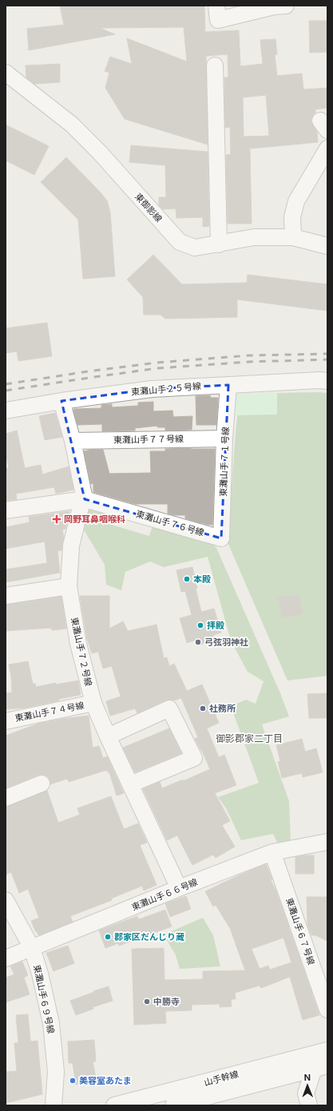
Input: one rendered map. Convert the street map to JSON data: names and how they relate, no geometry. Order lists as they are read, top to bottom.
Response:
{
  "streets": {
    "street": [
      "東御影線",
      "東灘山手２５号線",
      "東灘山手７７号線",
      "東灘山手７１号線",
      "東灘山手７６号線",
      "東灘山手７２号線",
      "東灘山手７４号線",
      "東灘山手６６号線",
      "東灘山手６７号線",
      "東灘山手６９号線",
      "山手幹線"
    ]
  },
  "crossings": [
    ["東灘山手２５号線", "東灘山手７１号線"],
    ["東灘山手７７号線", "東灘山手７１号線"],
    ["東灘山手７１号線", "東灘山手７６号線"],
    ["東灘山手７６号線", "東灘山手７２号線"],
    ["東灘山手７２号線", "東灘山手７４号線"],
    ["東灘山手７２号線", "東灘山手６６号線"],
    ["東灘山手６６号線", "東灘山手６７号線"],
    ["東灘山手６６号線", "東灘山手６９号線"]
  ],
  "districts": ["御影郡家二丁目"],
  "places": {
    "health": ["岡野耳鼻咽喉科"],
    "other": [
      "本殿",
      "拝殿",
      "弓弦羽神社",
      "社務所",
      "郡家区だんじり蔵",
      "中勝寺",
      "美容室あたま"
    ]
  },
  "north": "top"
}
